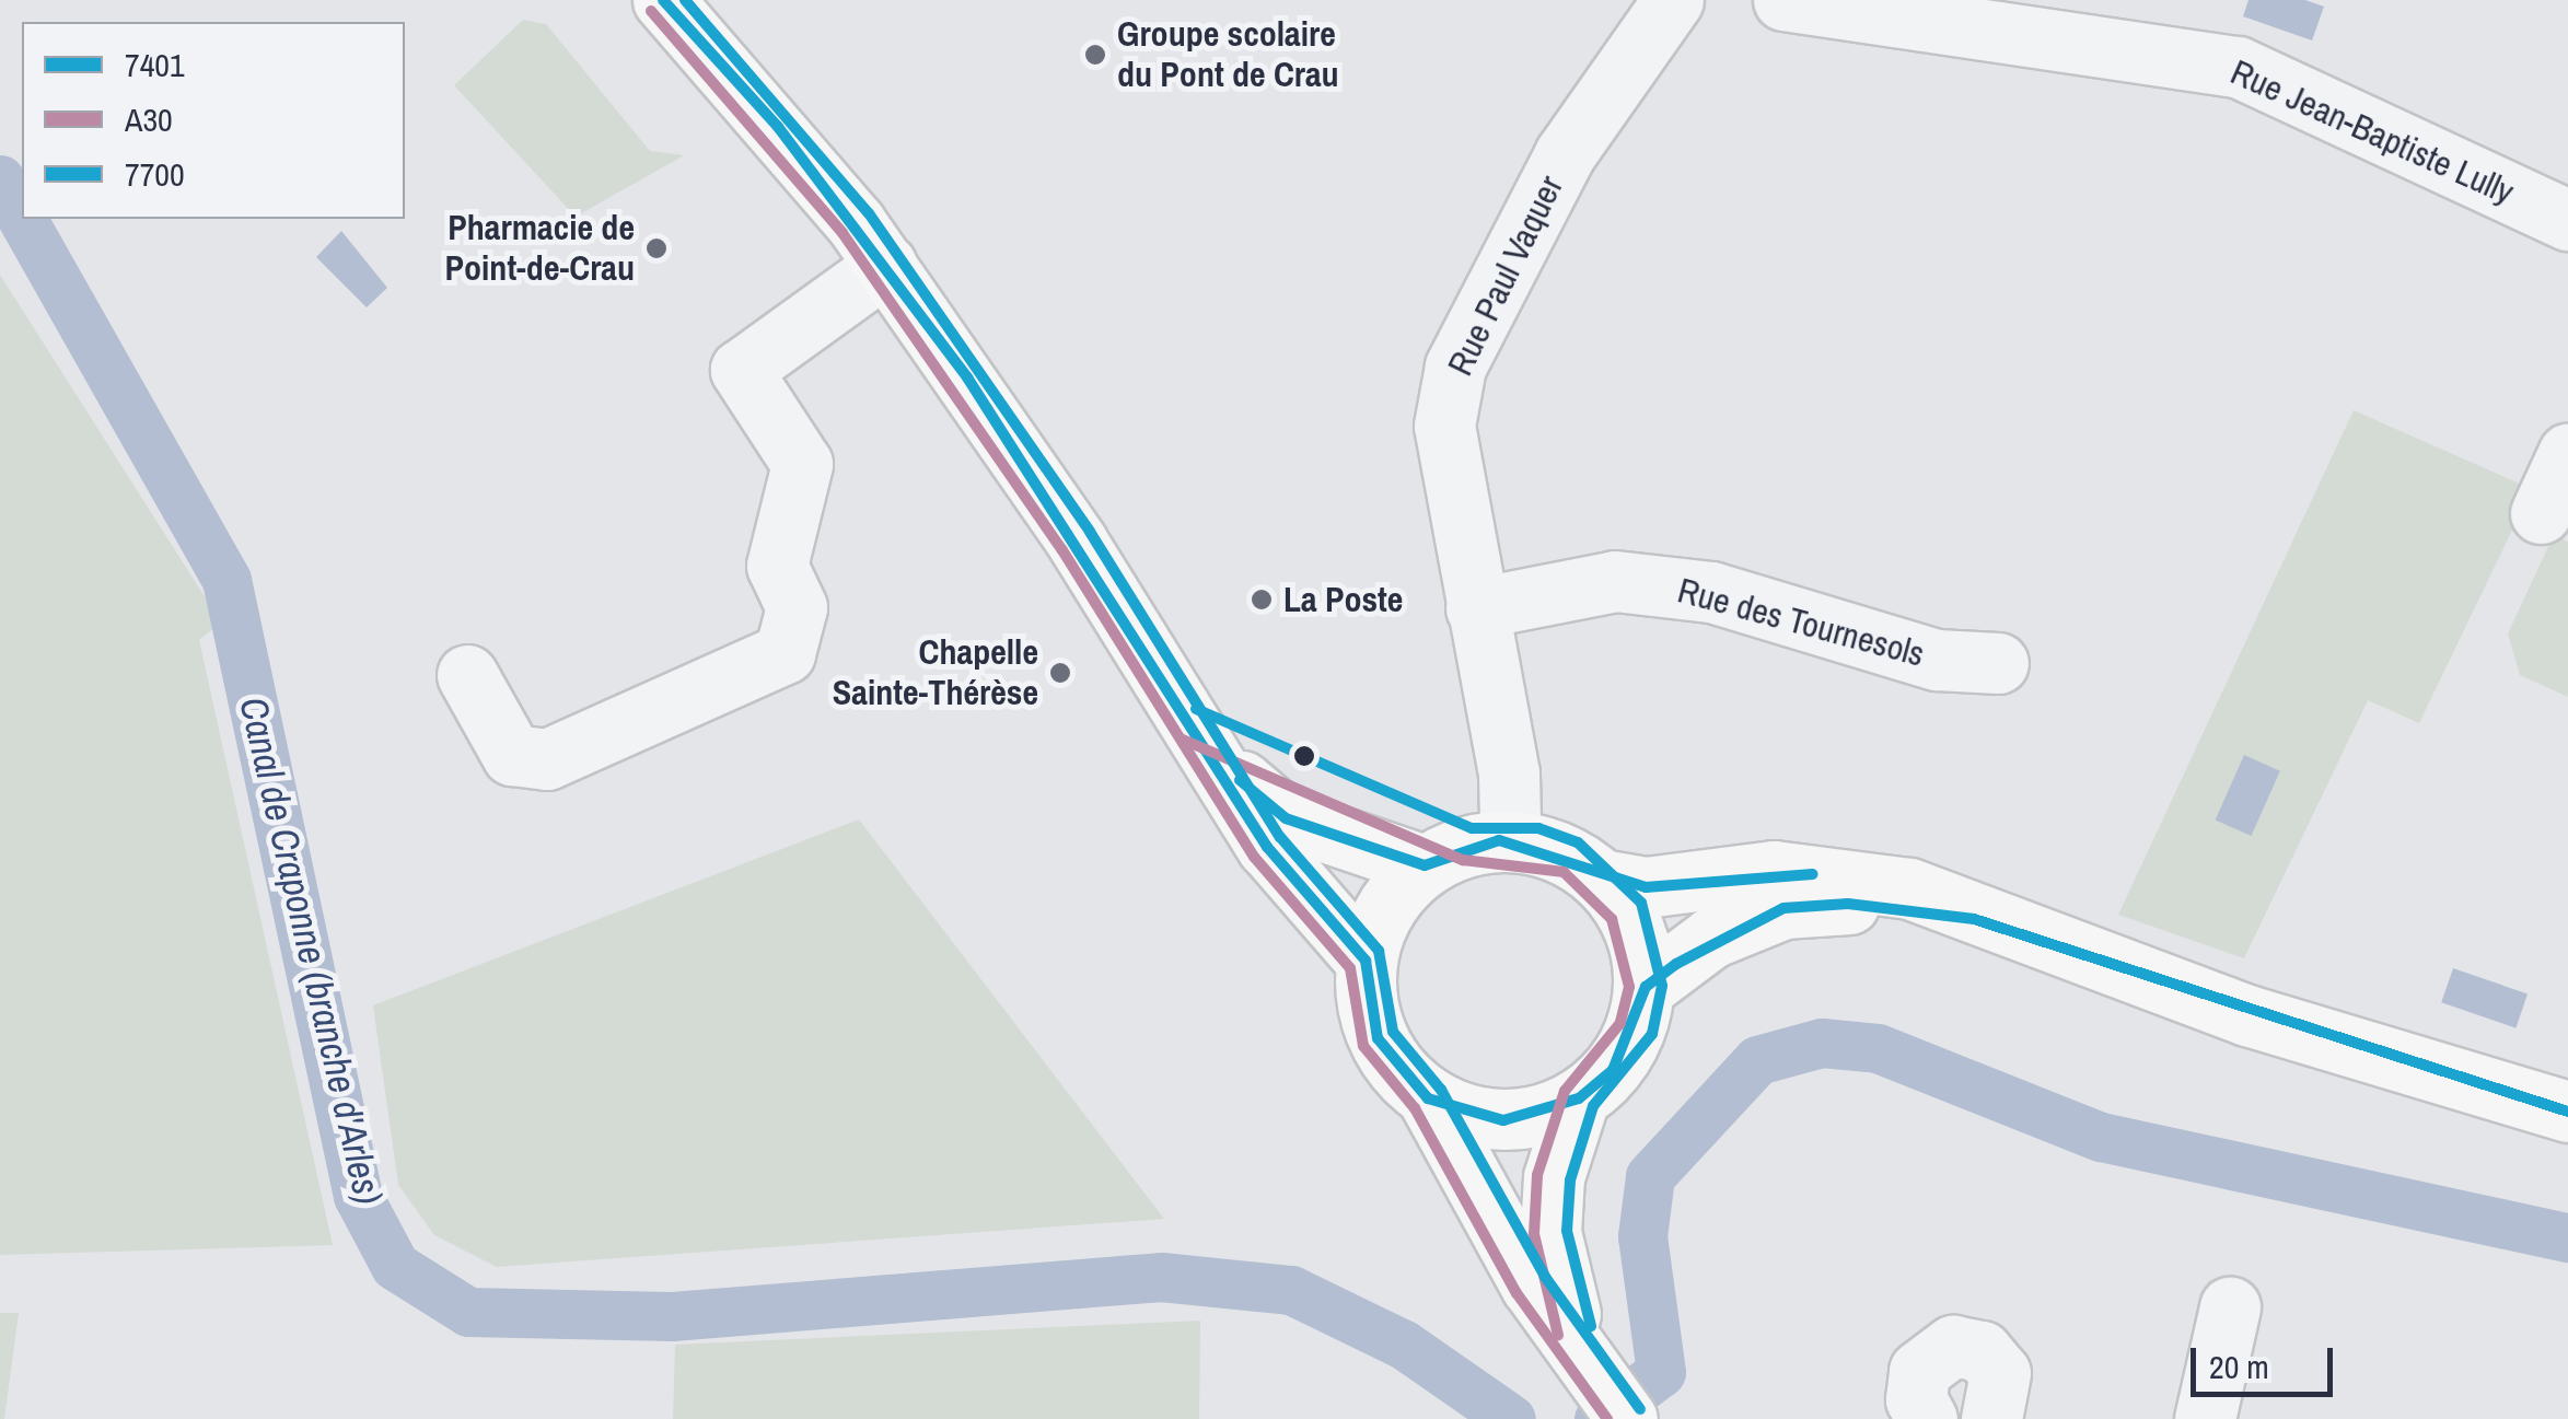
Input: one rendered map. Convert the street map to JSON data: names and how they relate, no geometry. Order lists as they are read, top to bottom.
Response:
{
  "streets": {
    "street": ["Rue Jean-Baptiste Lully", "Rue Paul Vaquer", "Rue des Tournesols"]
  },
  "crossings": [
    ["Rue Paul Vaquer", "Rue des Tournesols"]
  ],
  "water": ["Canal de Craponne (branche d'Arles)"],
  "places": [
    "Groupe scolaire du Pont de Crau",
    "Pharmacie de Point-de-Crau",
    "La Poste",
    "Chapelle Sainte-Thérèse"
  ],
  "lines": ["transit line 7401", "transit line 7700", "transit line A30"],
  "legend": ["7401", "A30", "7700"],
  "scale_bar": "20 m"
}
